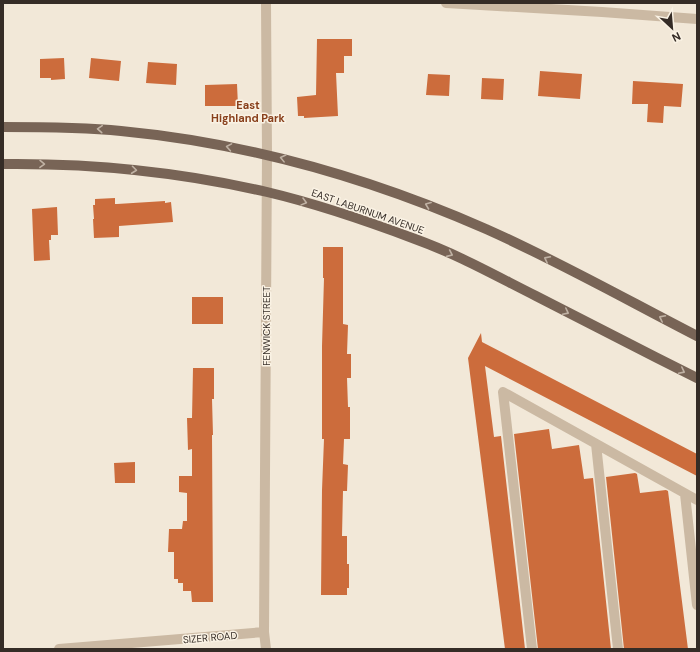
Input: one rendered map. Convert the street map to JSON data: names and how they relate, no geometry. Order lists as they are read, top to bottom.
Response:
{
  "streets": {
    "main road": ["EAST LABURNUM AVENUE"],
    "street": ["FENWICK STREET", "SIZER ROAD"]
  },
  "crossings": [
    ["EAST LABURNUM AVENUE", "FENWICK STREET"],
    ["FENWICK STREET", "SIZER ROAD"]
  ],
  "districts": ["East Highland Park"],
  "north": "bottom right"
}
